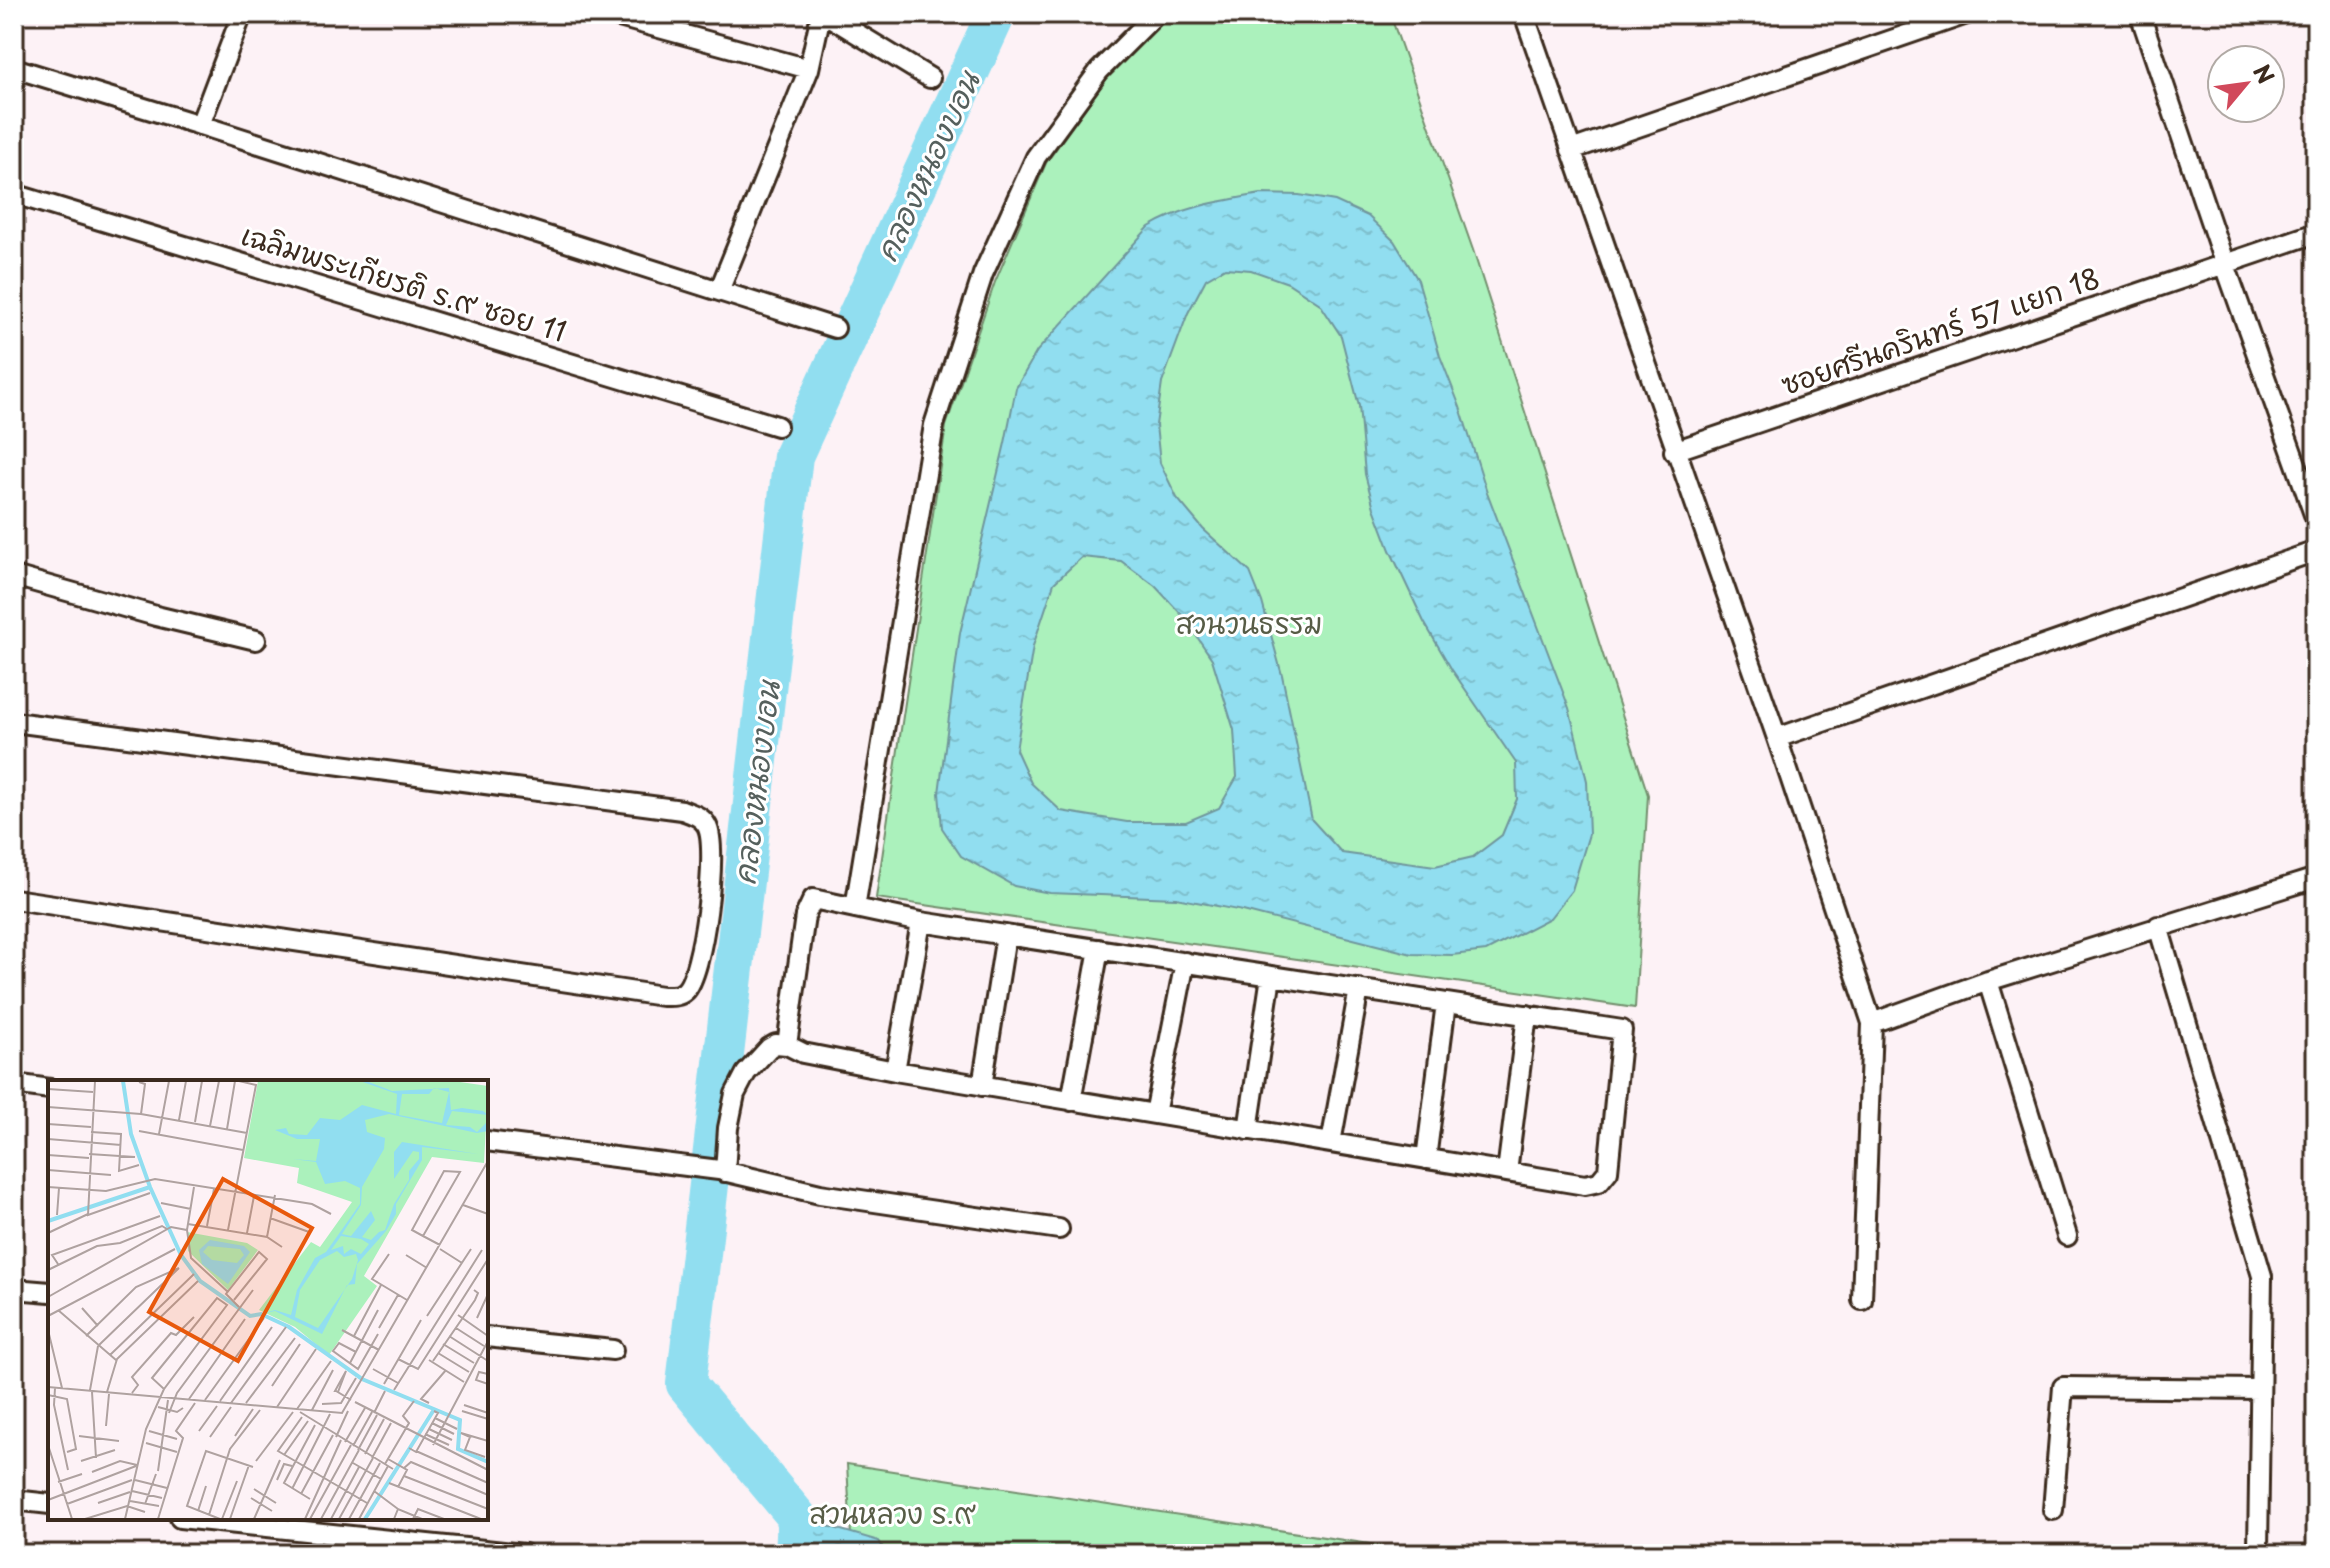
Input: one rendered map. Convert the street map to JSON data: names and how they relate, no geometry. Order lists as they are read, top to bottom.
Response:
{
  "streets": {
    "street": ["เฉลิมพระเกียรติ ร.๙ ซอย 11", "ซอยศรีนครินทร์ 57 แยก 18"]
  },
  "water": ["คลองหนองบอน"],
  "parks": ["สวนวนธรรม", "สวนหลวง ร.๙"],
  "north": "top right"
}
